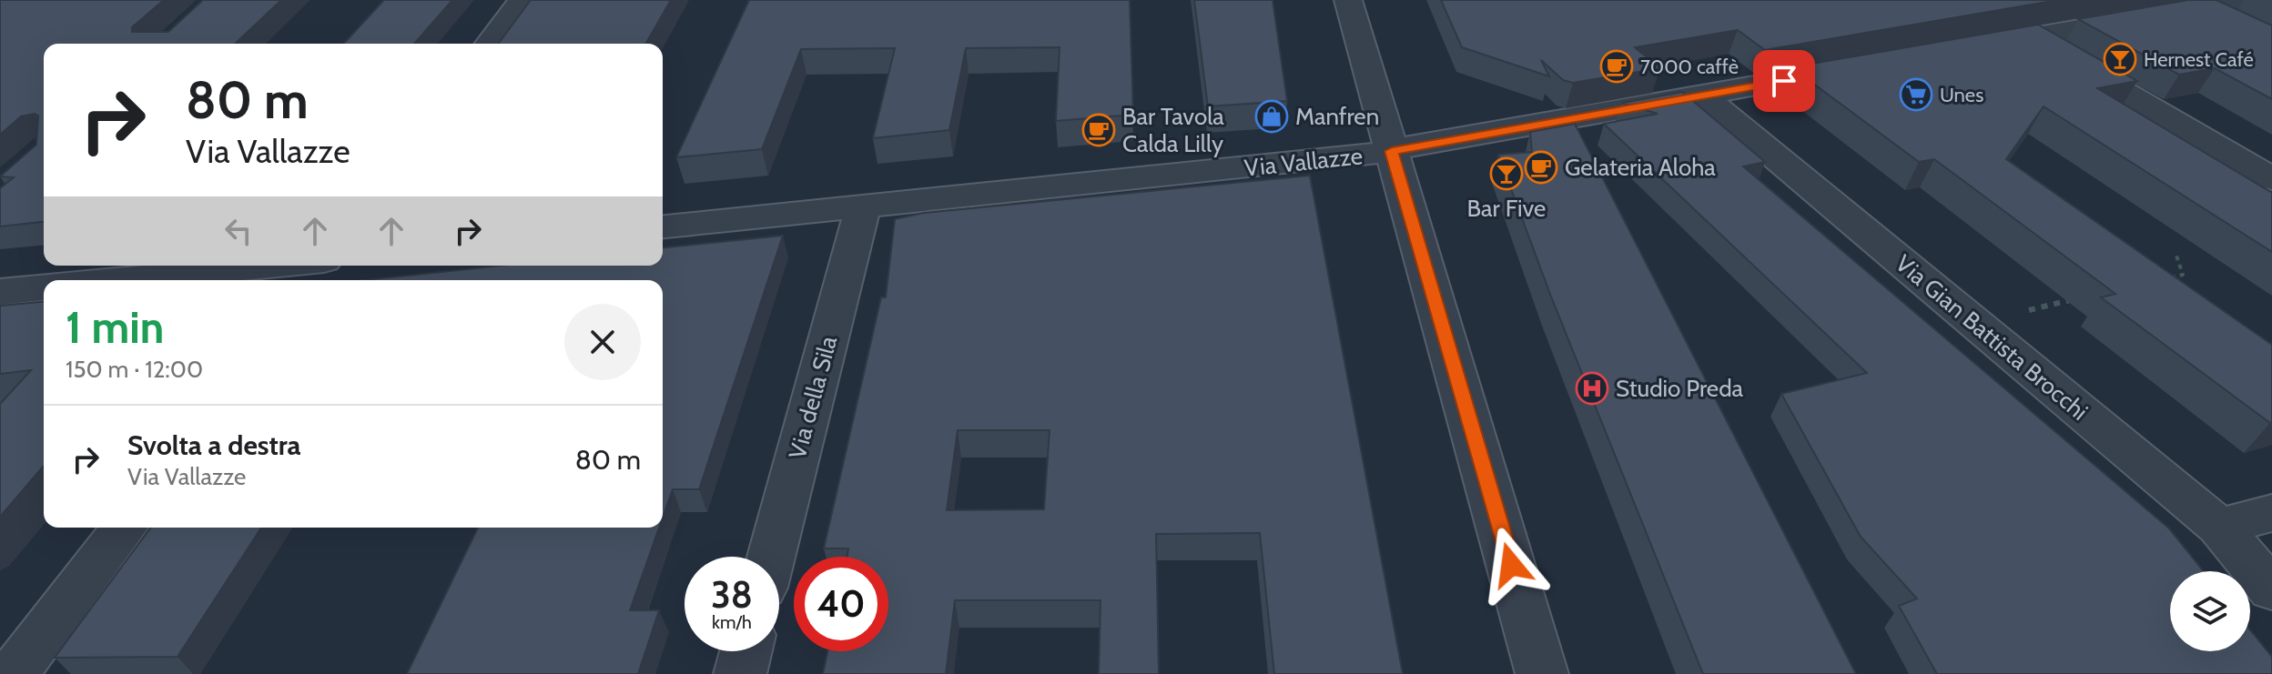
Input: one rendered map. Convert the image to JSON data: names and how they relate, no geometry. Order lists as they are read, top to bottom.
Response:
{
  "streets": {
    "street": ["Via Vallazze", "Via Gian Battista Brocchi", "Via della Sila"]
  },
  "crossings": [
    ["Via Vallazze", "Via Gian Battista Brocchi"],
    ["Via Vallazze", "Via della Sila"]
  ],
  "places": {
    "bar": ["Hernest Café", "Bar Five"],
    "cafe": ["7000 caffè", "Bar Tavola Calda Lilly", "Gelateria Aloha"],
    "supermarket": ["Unes"],
    "shop": ["Manfren"],
    "hospital": ["Studio Preda"]
  },
  "page": {
    "turn": ["80 m", "Via Vallazze"],
    "heading": ["1 min", "150 m · 12:00"],
    "list": [
      {
        "name": "Svolta a destra",
        "note": "Via Vallazze",
        "value": "80 m"
      }
    ],
    "speed": "38 km/h",
    "limit": "40"
  }
}
